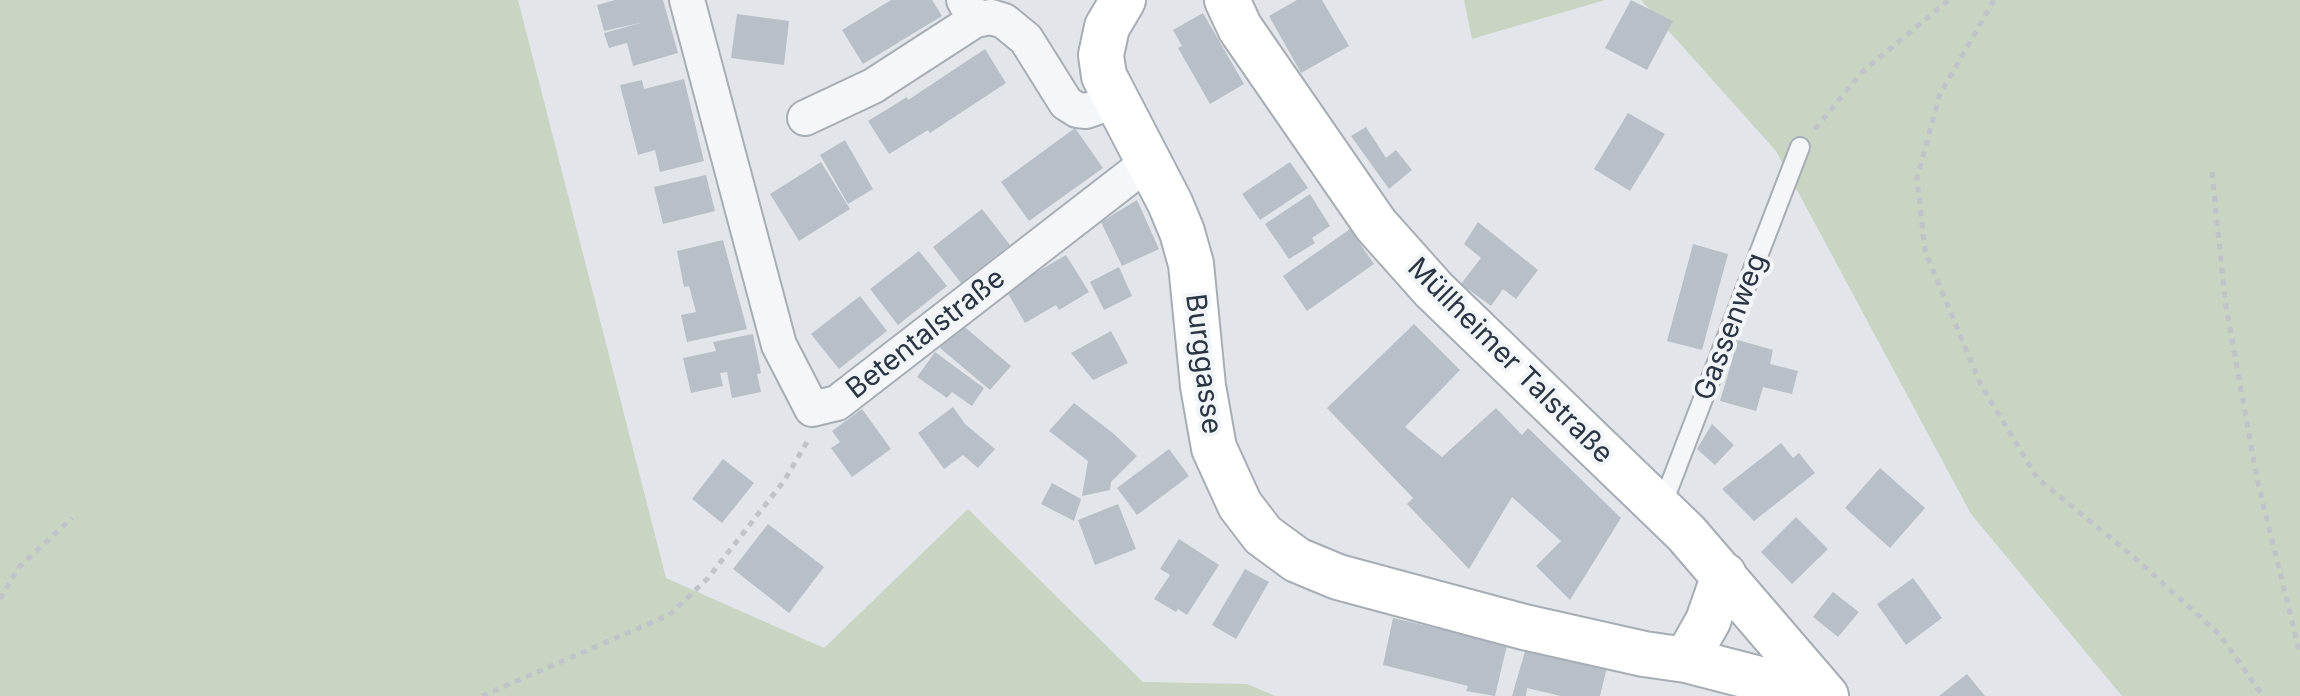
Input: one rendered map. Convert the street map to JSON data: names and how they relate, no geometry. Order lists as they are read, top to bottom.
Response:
{
  "streets": {
    "main road": ["Müllheimer Talstraße", "Burggasse"],
    "street": ["Betentalstraße"],
    "lane": ["Gassenweg"]
  },
  "crossings": [
    ["Gassenweg", "Müllheimer Talstraße"],
    ["Betentalstraße", "Burggasse"],
    ["Müllheimer Talstraße", "Burggasse"]
  ]
}
